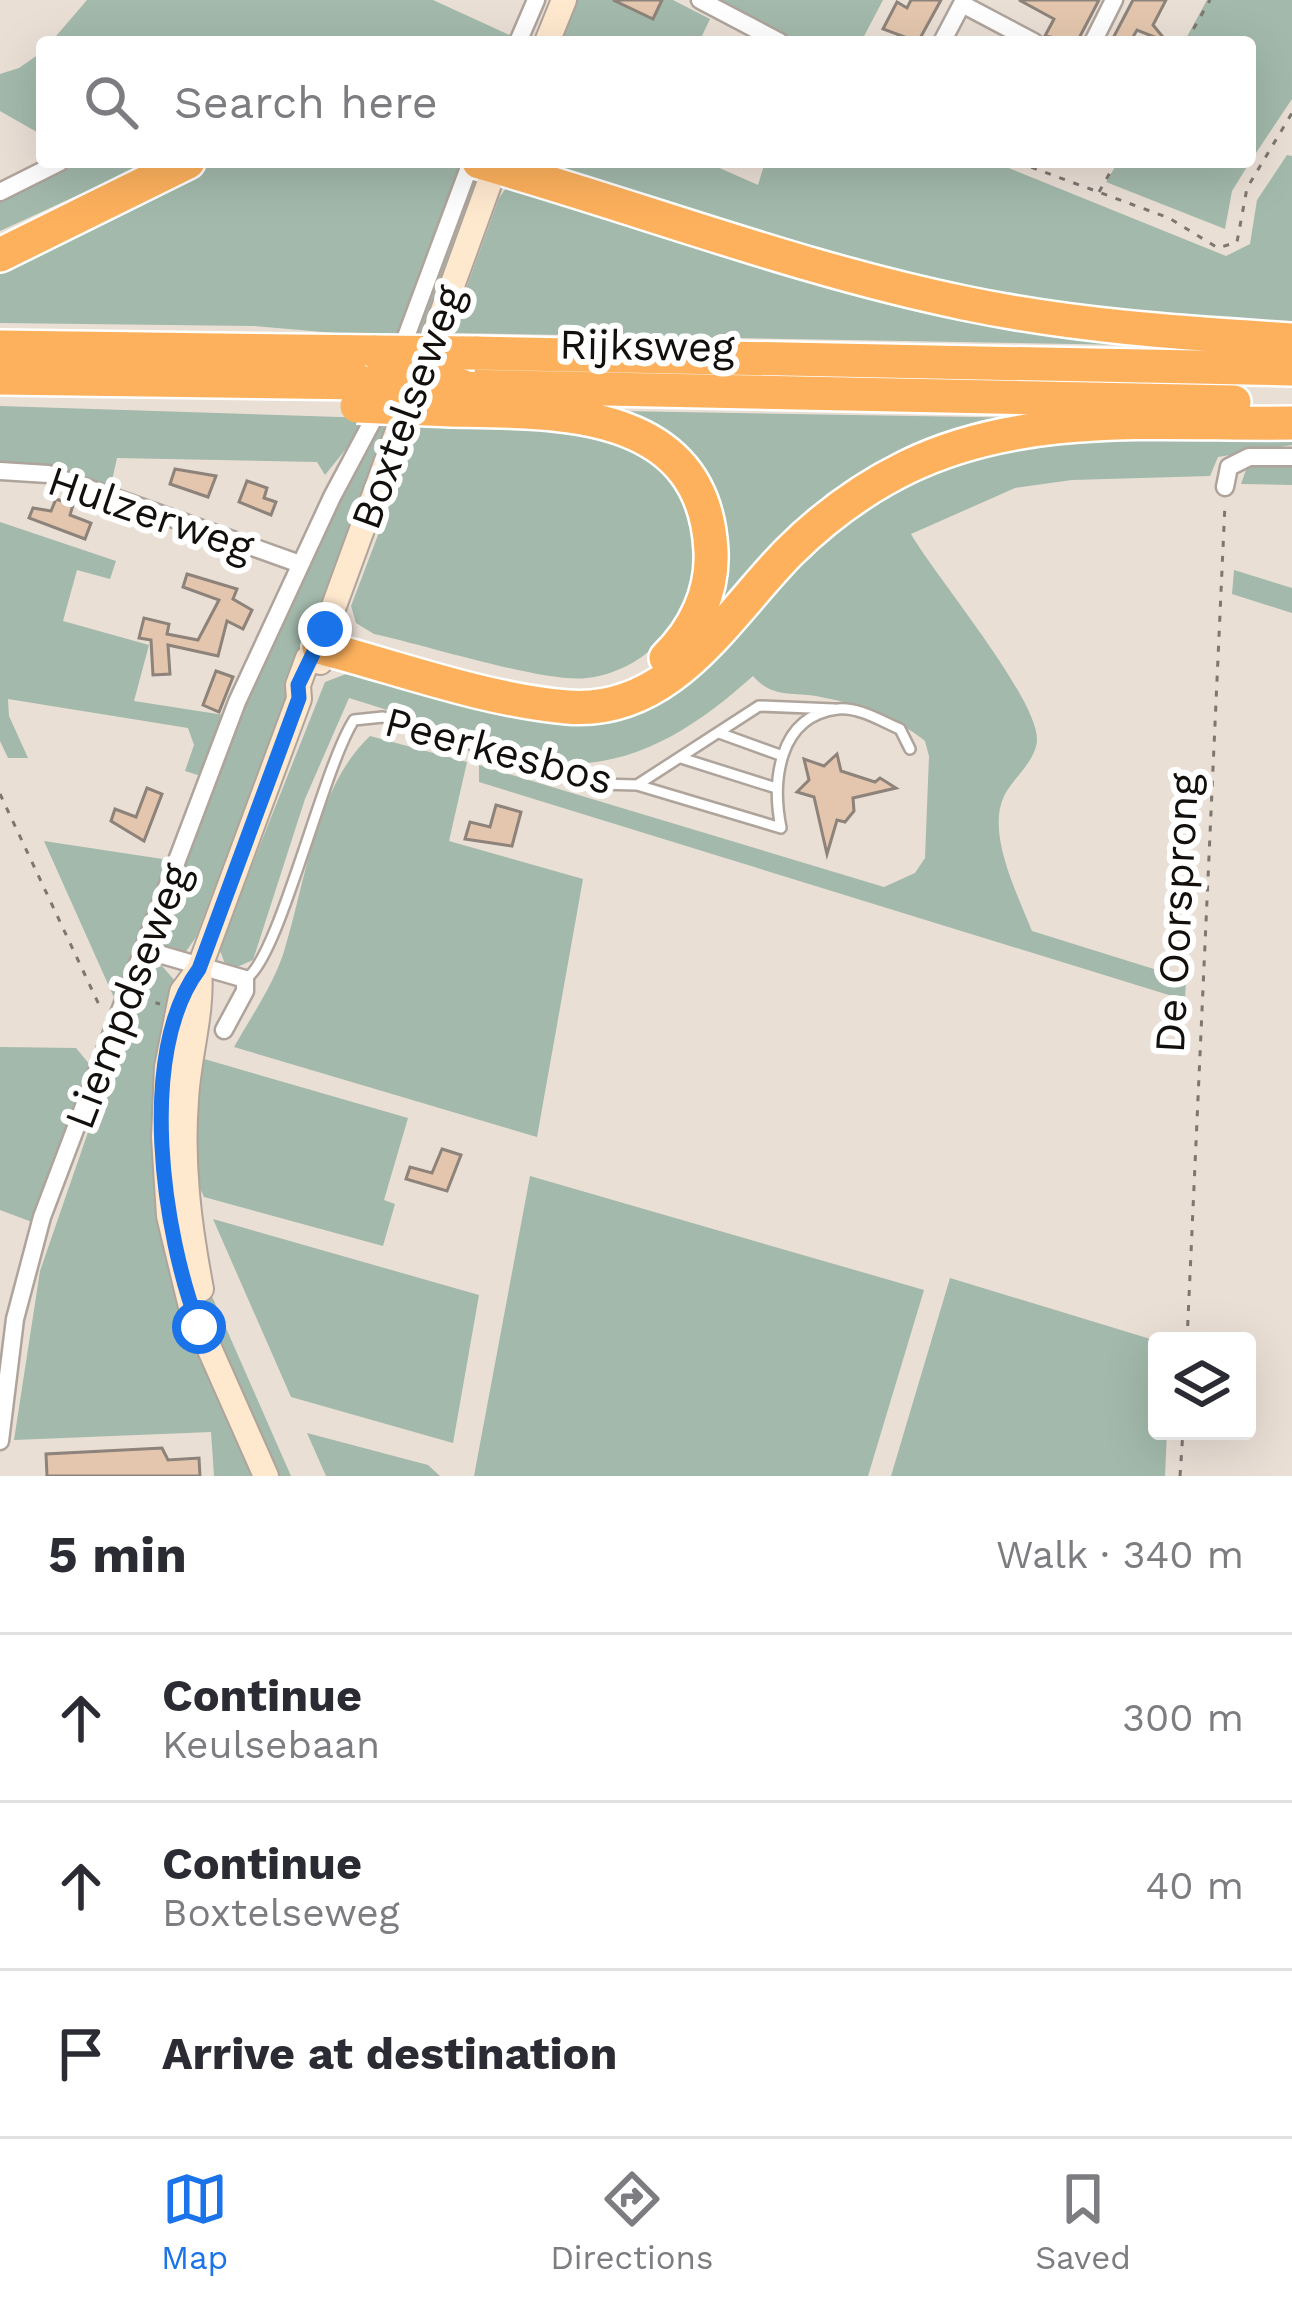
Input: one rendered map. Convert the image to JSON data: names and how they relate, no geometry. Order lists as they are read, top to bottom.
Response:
{
  "streets": {
    "highway": ["Rijksweg"],
    "main road": ["Boxtelseweg"],
    "street": ["Hulzerweg", "Peerkesbos", "Liempdseweg"],
    "path": ["De Oorsprong"]
  },
  "crossings": [
    ["Boxtelseweg", "Hulzerweg"],
    ["Boxtelseweg", "Liempdseweg"],
    ["Hulzerweg", "Liempdseweg"]
  ],
  "page": {
    "search": "Search here",
    "heading": ["5 min", "Walk · 340 m"],
    "list": [
      ["Continue", "Keulsebaan", "300 m"],
      ["Continue", "Boxtelseweg", "40 m"],
      "Arrive at destination"
    ],
    "nav": ["Map", "Directions", "Saved"]
  }
}
